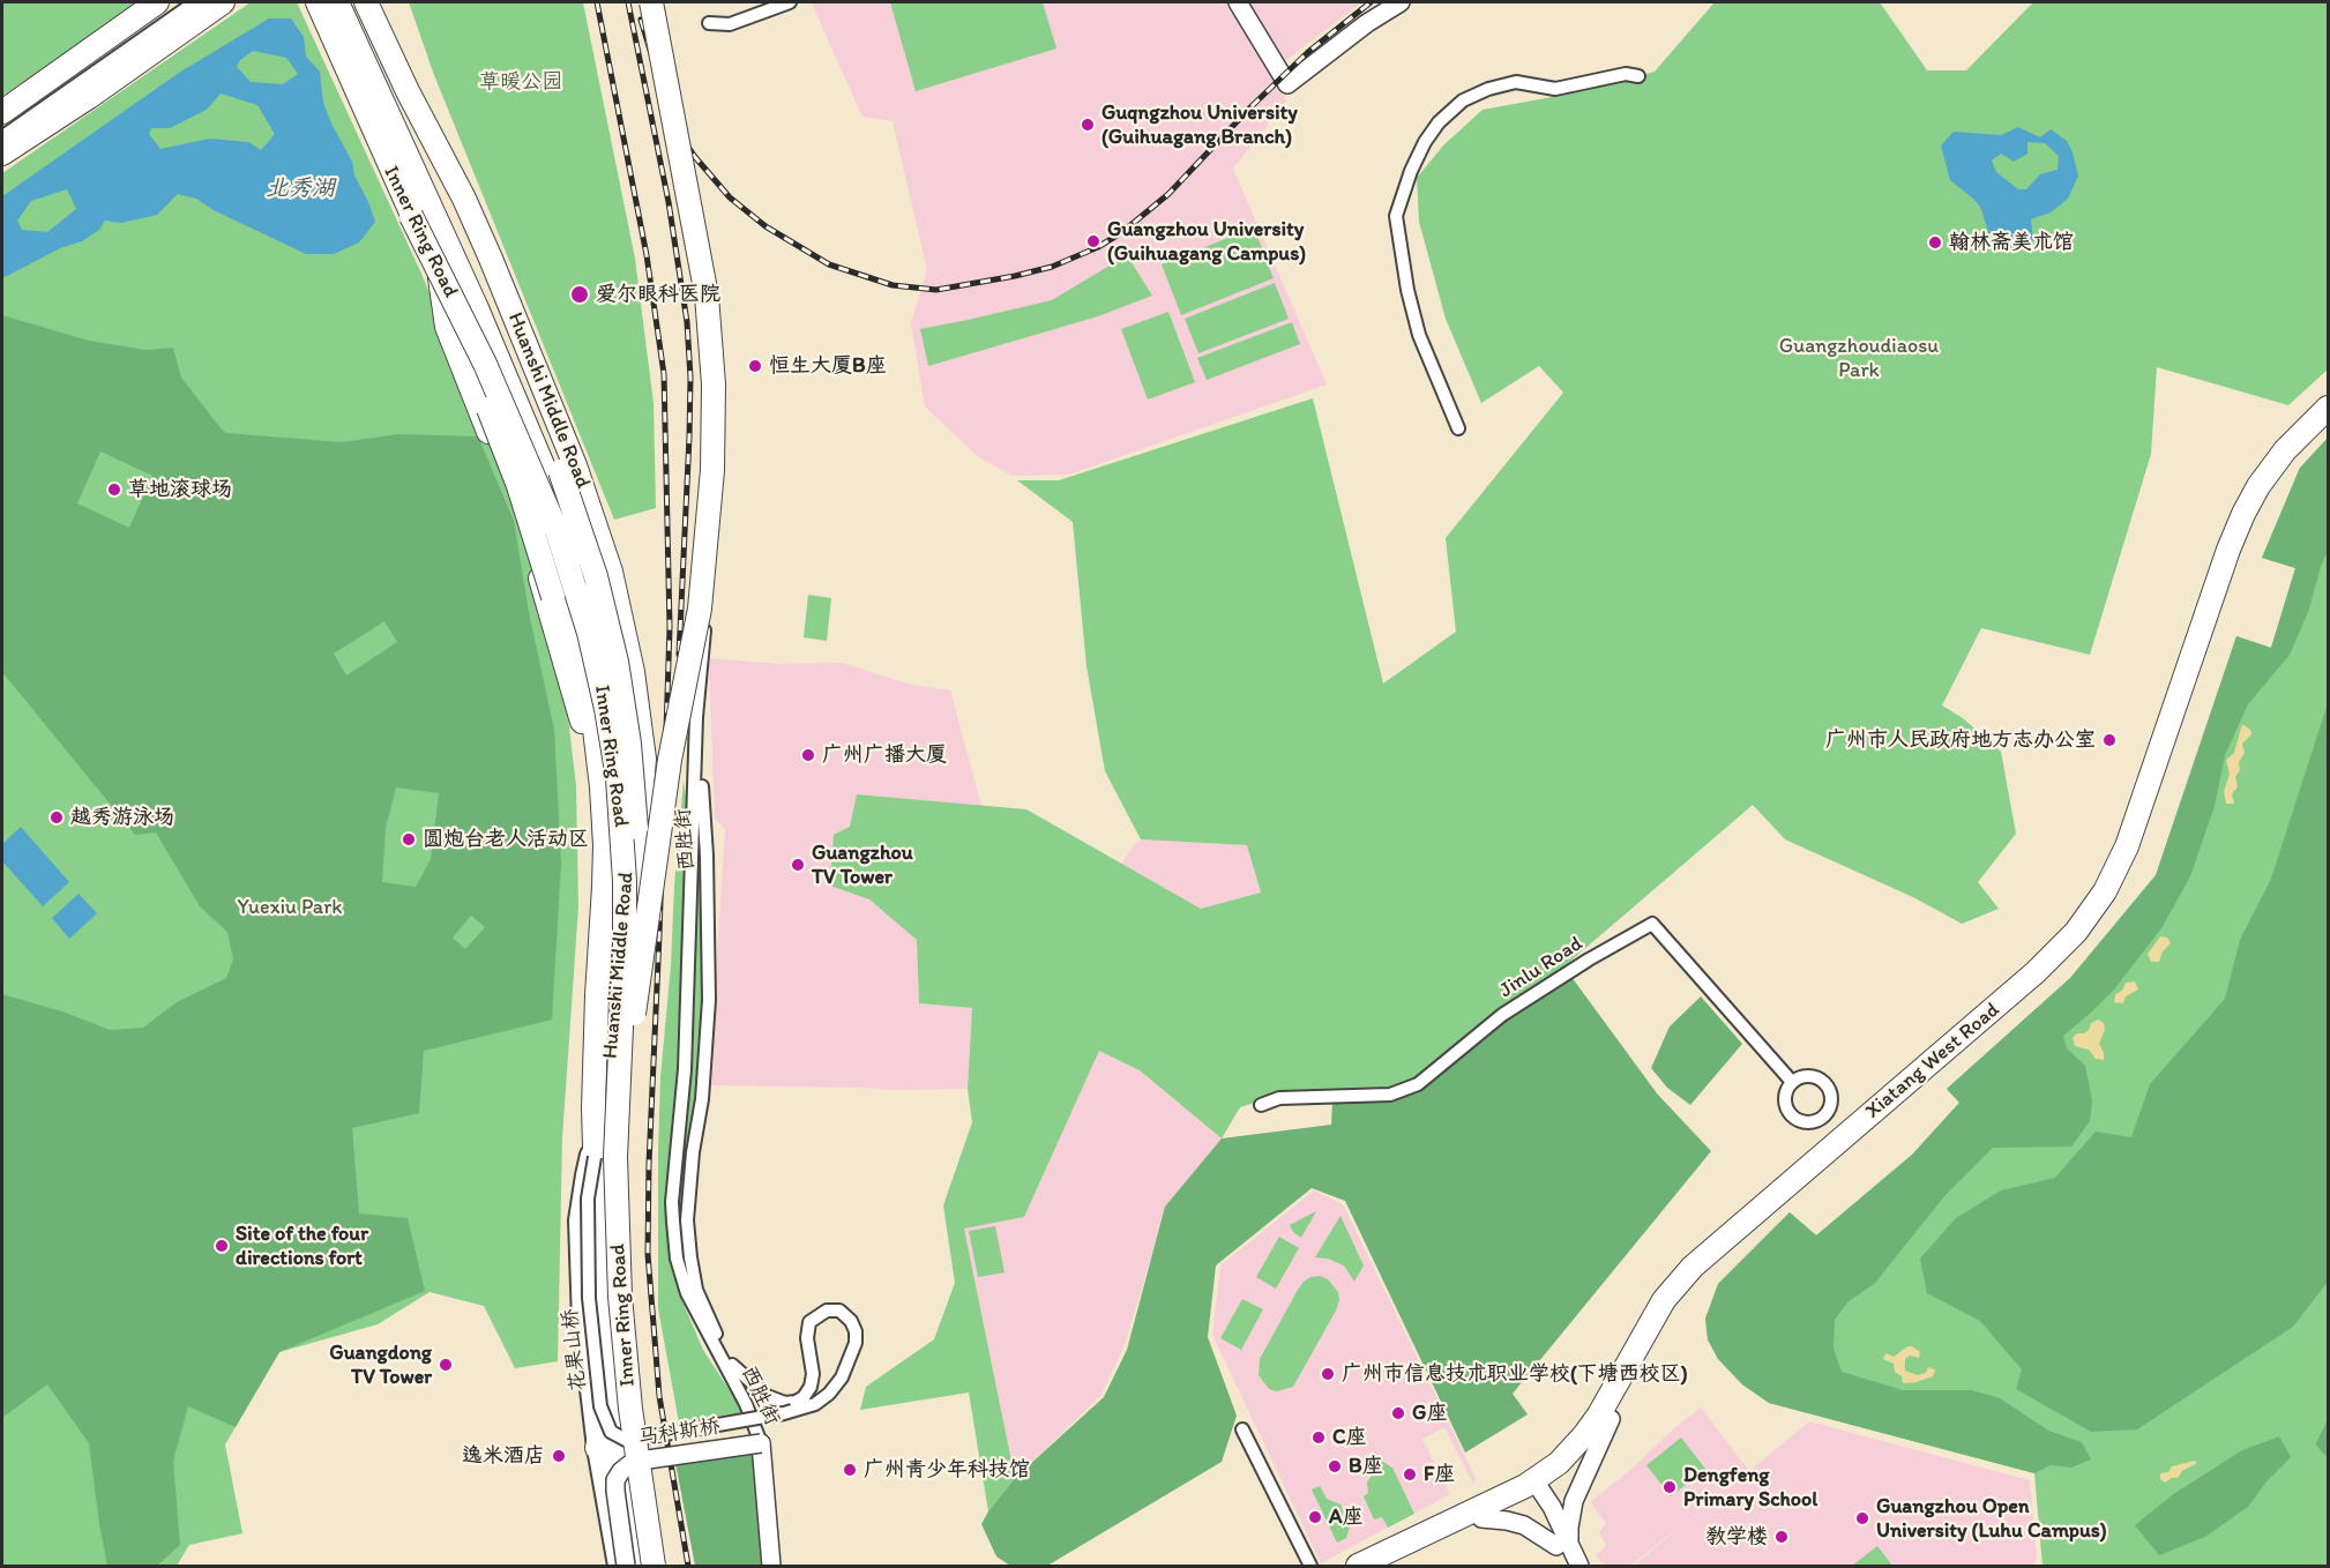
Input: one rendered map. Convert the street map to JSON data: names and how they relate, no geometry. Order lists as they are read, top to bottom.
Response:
{
  "streets": {
    "highway": ["Inner Ring Road", "Huanshi Middle Road", "Xiatang West Road"],
    "street": [
      "西胜街",
      "Jinlu Road",
      "花果山桥",
      "马科斯桥"
    ]
  },
  "crossings": [
    ["Inner Ring Road", "Huanshi Middle Road"],
    ["Huanshi Middle Road", "花果山桥"],
    ["西胜街", "花果山桥"],
    ["西胜街", "马科斯桥"]
  ],
  "water": ["北秀湖"],
  "parks": ["草暖公园", "Guangzhoudiaosu Park", "Yuexiu Park"],
  "places": [
    "Guqngzhou University (Guihuagang Branch)",
    "Guangzhou University (Guihuagang Campus)",
    "翰林斋美术馆",
    "爱尔眼科医院",
    "恒生大厦B座",
    "草地滚球场",
    "广州市人民政府地方志办公室",
    "广州广播大厦",
    "越秀游泳场",
    "圆炮台老人活动区",
    "Guangzhou TV Tower",
    "Site of the four directions fort",
    "Guangdong TV Tower",
    "广州市信息技术职业学校(下塘西校区)",
    "G座",
    "C座",
    "逸米酒店",
    "B座",
    "广州青少年科技馆",
    "F座",
    "Dengfeng Primary School",
    "A座",
    "Guangzhou Open University (Luhu Campus)",
    "教学楼"
  ]
}
